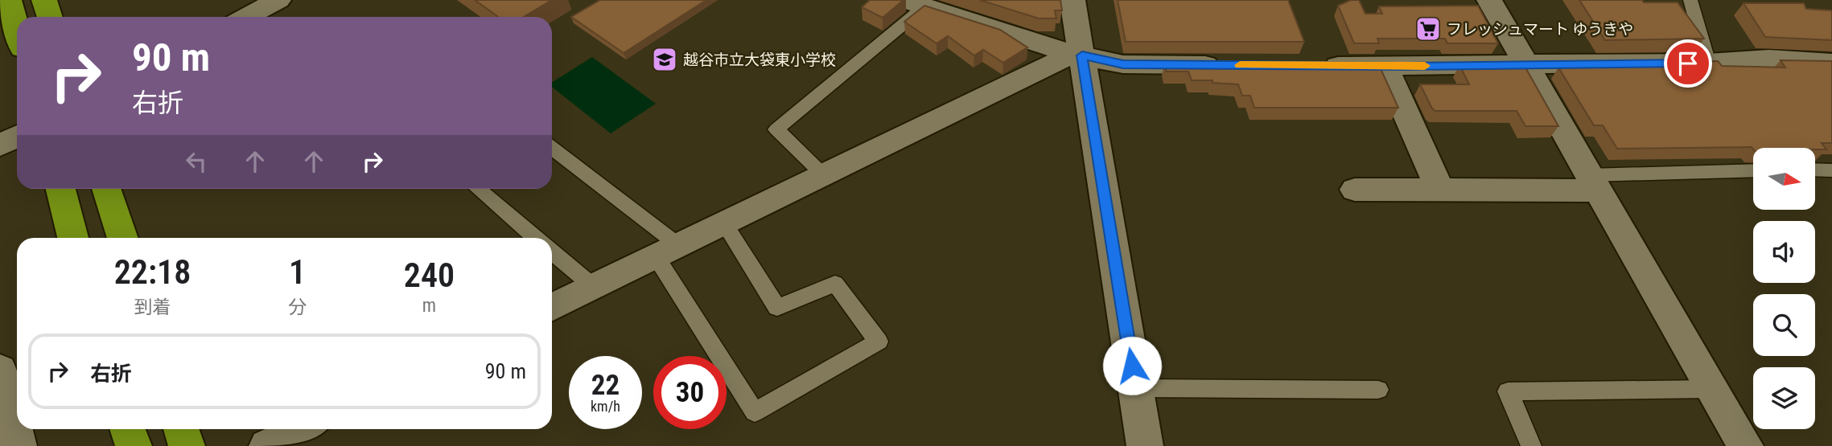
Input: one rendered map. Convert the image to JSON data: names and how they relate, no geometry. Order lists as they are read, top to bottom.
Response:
{
  "places": {
    "supermarket": ["フレッシュマート ゆうきや"],
    "school or university": ["越谷市立大袋東小学校"]
  },
  "north": "right",
  "page": {
    "turn": ["90 m", "右折"],
    "eta": [
      "22:18",
      "到着",
      "1",
      "分",
      "240",
      "m"
    ],
    "list": [
      {
        "name": "右折",
        "value": "90 m"
      }
    ],
    "speed": "22 km/h",
    "limit": "30"
  }
}
